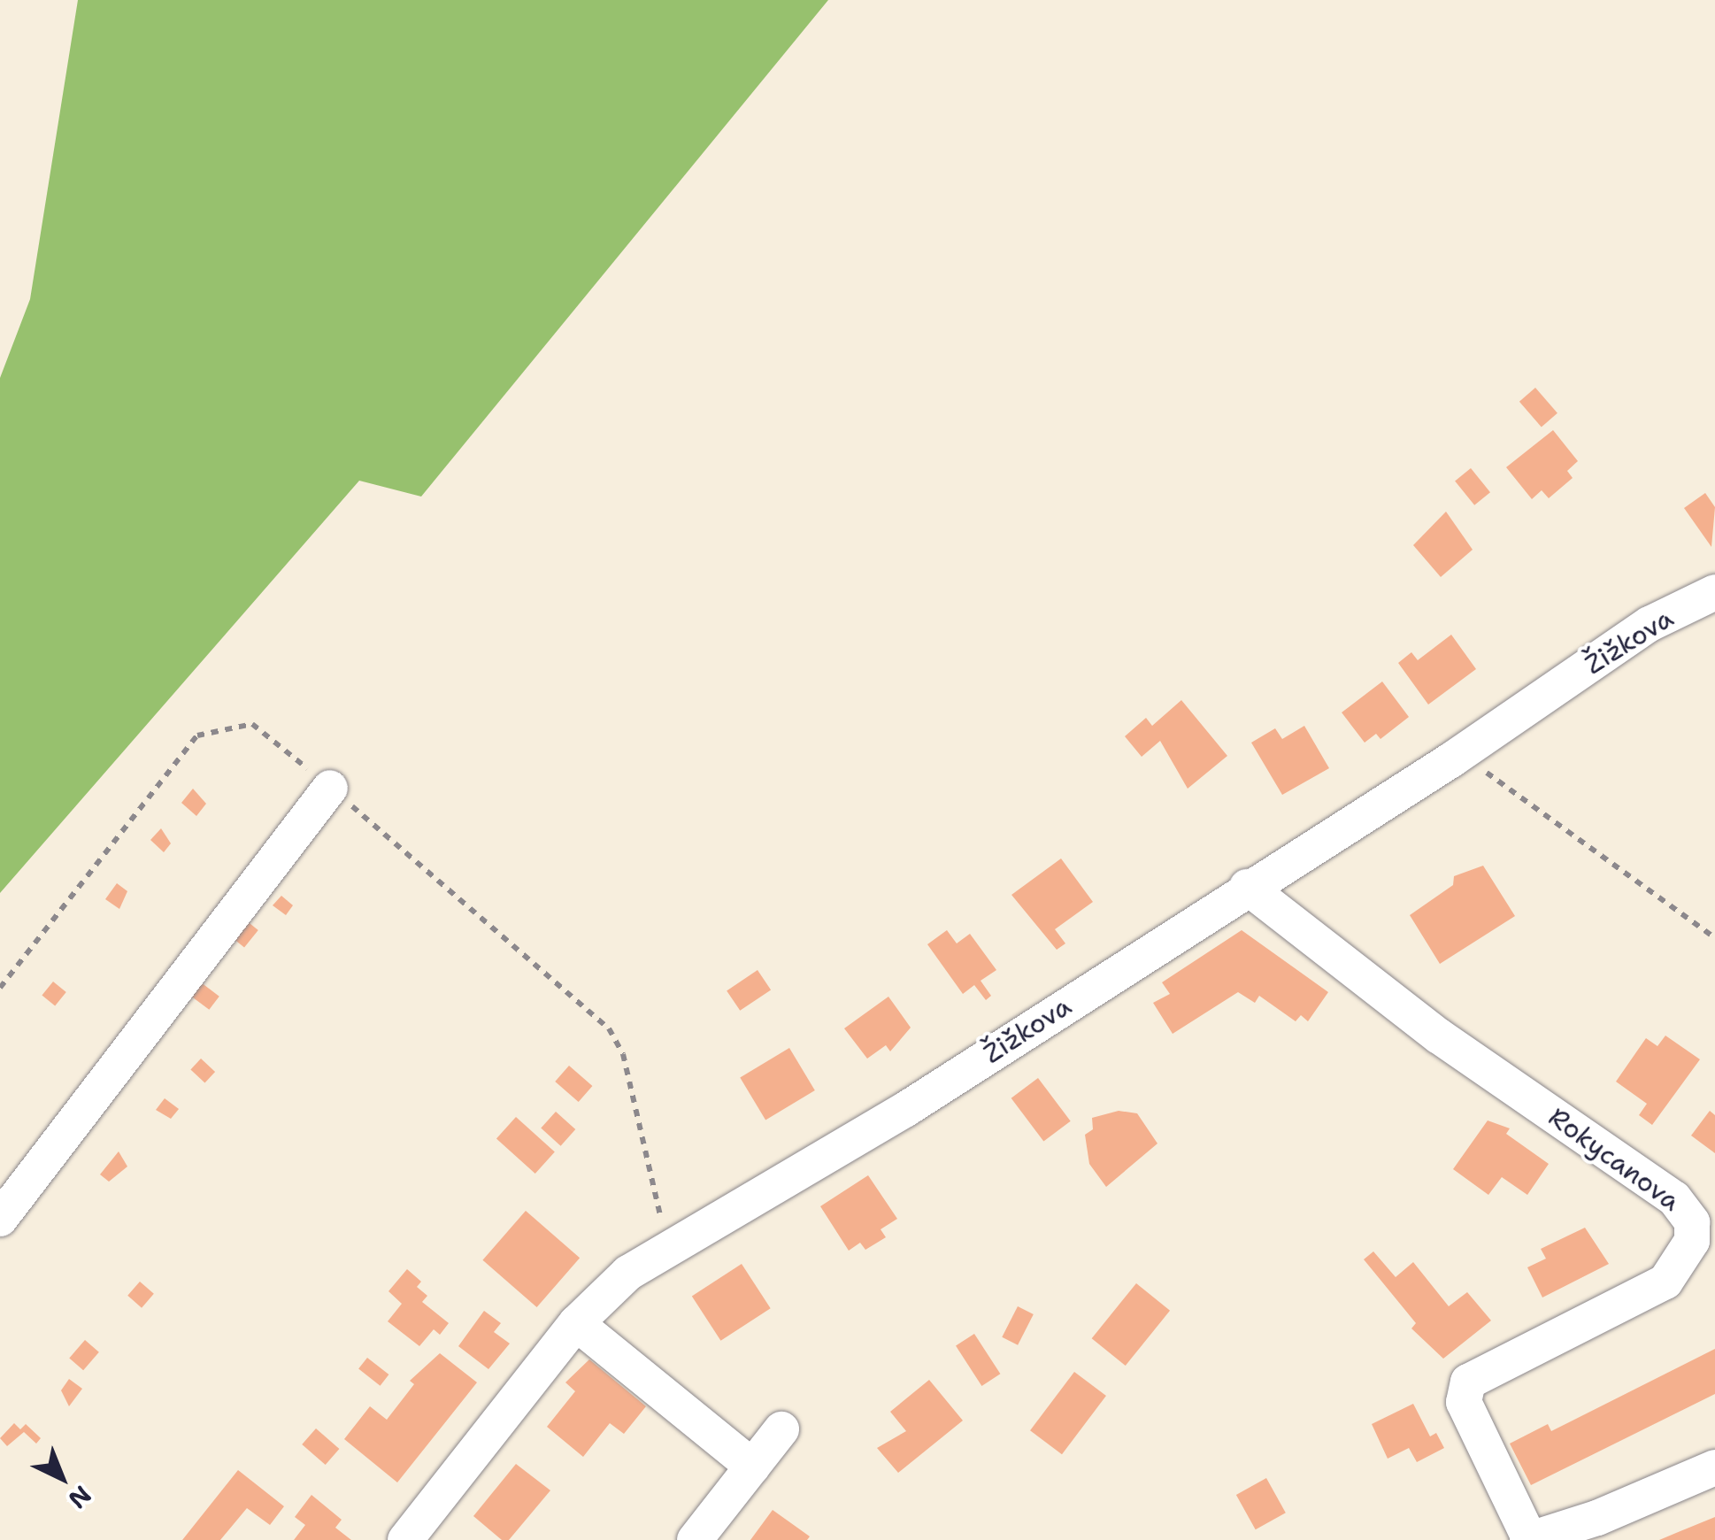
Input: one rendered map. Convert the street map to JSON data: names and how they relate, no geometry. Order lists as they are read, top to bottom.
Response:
{
  "streets": {
    "street": ["Žižkova", "Rokycanova"]
  },
  "crossings": [
    ["Žižkova", "Rokycanova"]
  ],
  "north": "bottom right"
}
